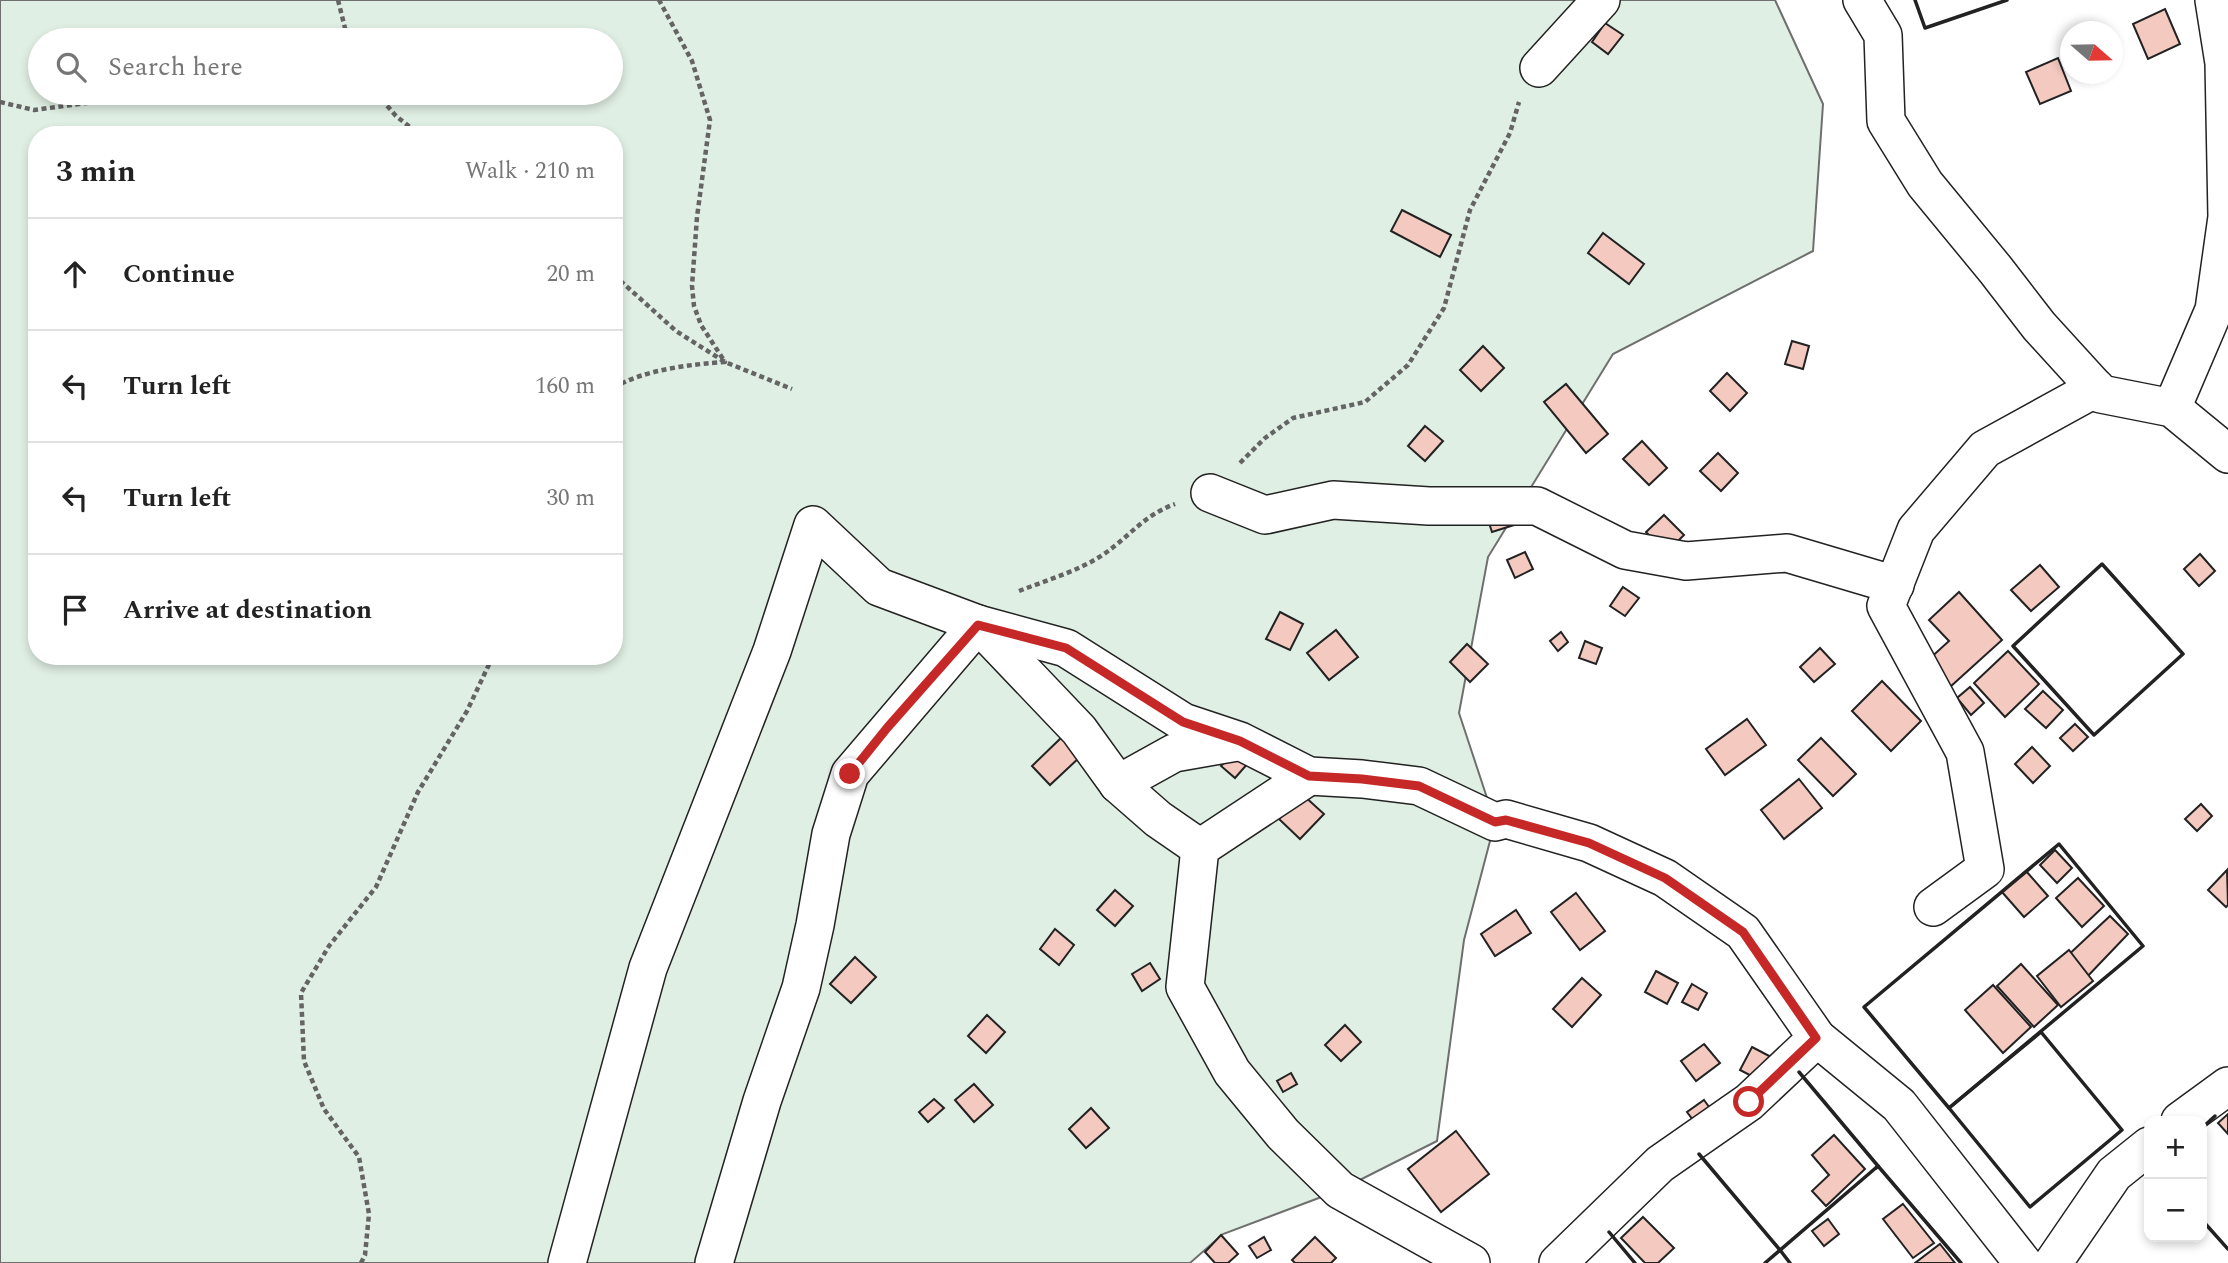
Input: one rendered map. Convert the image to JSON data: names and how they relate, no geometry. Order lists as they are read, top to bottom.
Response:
{
  "north": "right",
  "page": {
    "search": "Search here",
    "heading": ["3 min", "Walk · 210 m"],
    "list": [
      ["Continue", "20 m"],
      ["Turn left", "160 m"],
      ["Turn left", "30 m"],
      "Arrive at destination"
    ],
    "map_buttons": ["+", "−"]
  }
}
